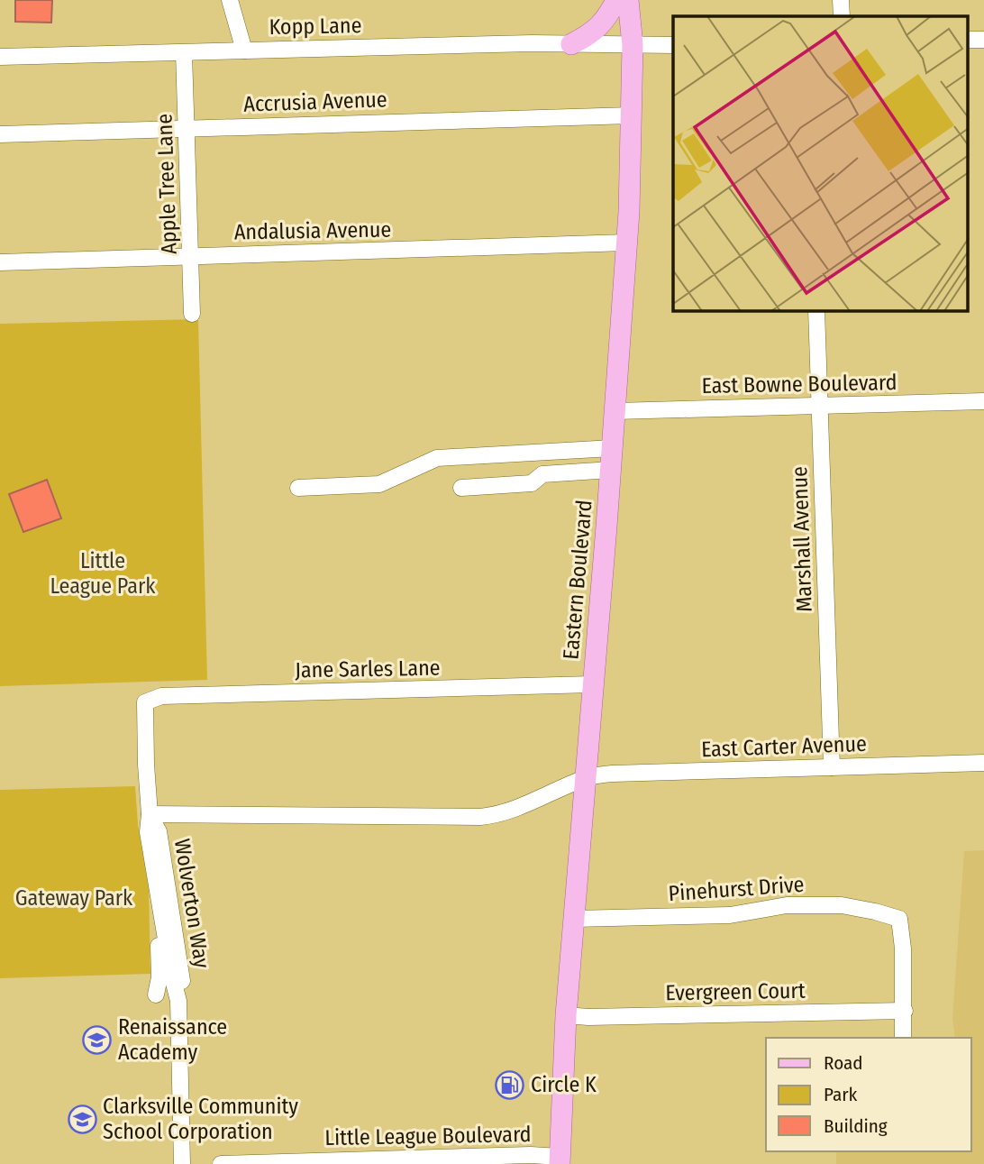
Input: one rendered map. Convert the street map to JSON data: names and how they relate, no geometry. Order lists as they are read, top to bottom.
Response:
{
  "streets": {
    "main road": ["Eastern Boulevard"],
    "street": [
      "Kopp Lane",
      "Accrusia Avenue",
      "Apple Tree Lane",
      "Andalusia Avenue",
      "East Bowne Boulevard",
      "Marshall Avenue",
      "Jane Sarles Lane",
      "East Carter Avenue",
      "Pinehurst Drive",
      "Wolverton Way",
      "Evergreen Court",
      "Little League Boulevard"
    ]
  },
  "crossings": [
    ["Kopp Lane", "Apple Tree Lane"],
    ["Kopp Lane", "Eastern Boulevard"],
    ["Accrusia Avenue", "Apple Tree Lane"],
    ["Accrusia Avenue", "Eastern Boulevard"],
    ["Apple Tree Lane", "Andalusia Avenue"],
    ["Andalusia Avenue", "Eastern Boulevard"],
    ["East Bowne Boulevard", "Marshall Avenue"],
    ["East Bowne Boulevard", "Eastern Boulevard"],
    ["Marshall Avenue", "East Carter Avenue"],
    ["Eastern Boulevard", "Jane Sarles Lane"],
    ["Eastern Boulevard", "East Carter Avenue"],
    ["Eastern Boulevard", "Pinehurst Drive"],
    ["Eastern Boulevard", "Evergreen Court"],
    ["Eastern Boulevard", "Little League Boulevard"],
    ["Jane Sarles Lane", "Wolverton Way"],
    ["East Carter Avenue", "Wolverton Way"],
    ["Pinehurst Drive", "Evergreen Court"]
  ],
  "parks": ["Little League Park", "Gateway Park"],
  "places": {
    "school or university": ["Renaissance Academy", "Clarksville Community School Corporation"],
    "fuel station": ["Circle K"]
  },
  "legend": ["Road", "Park", "Building"]
}
